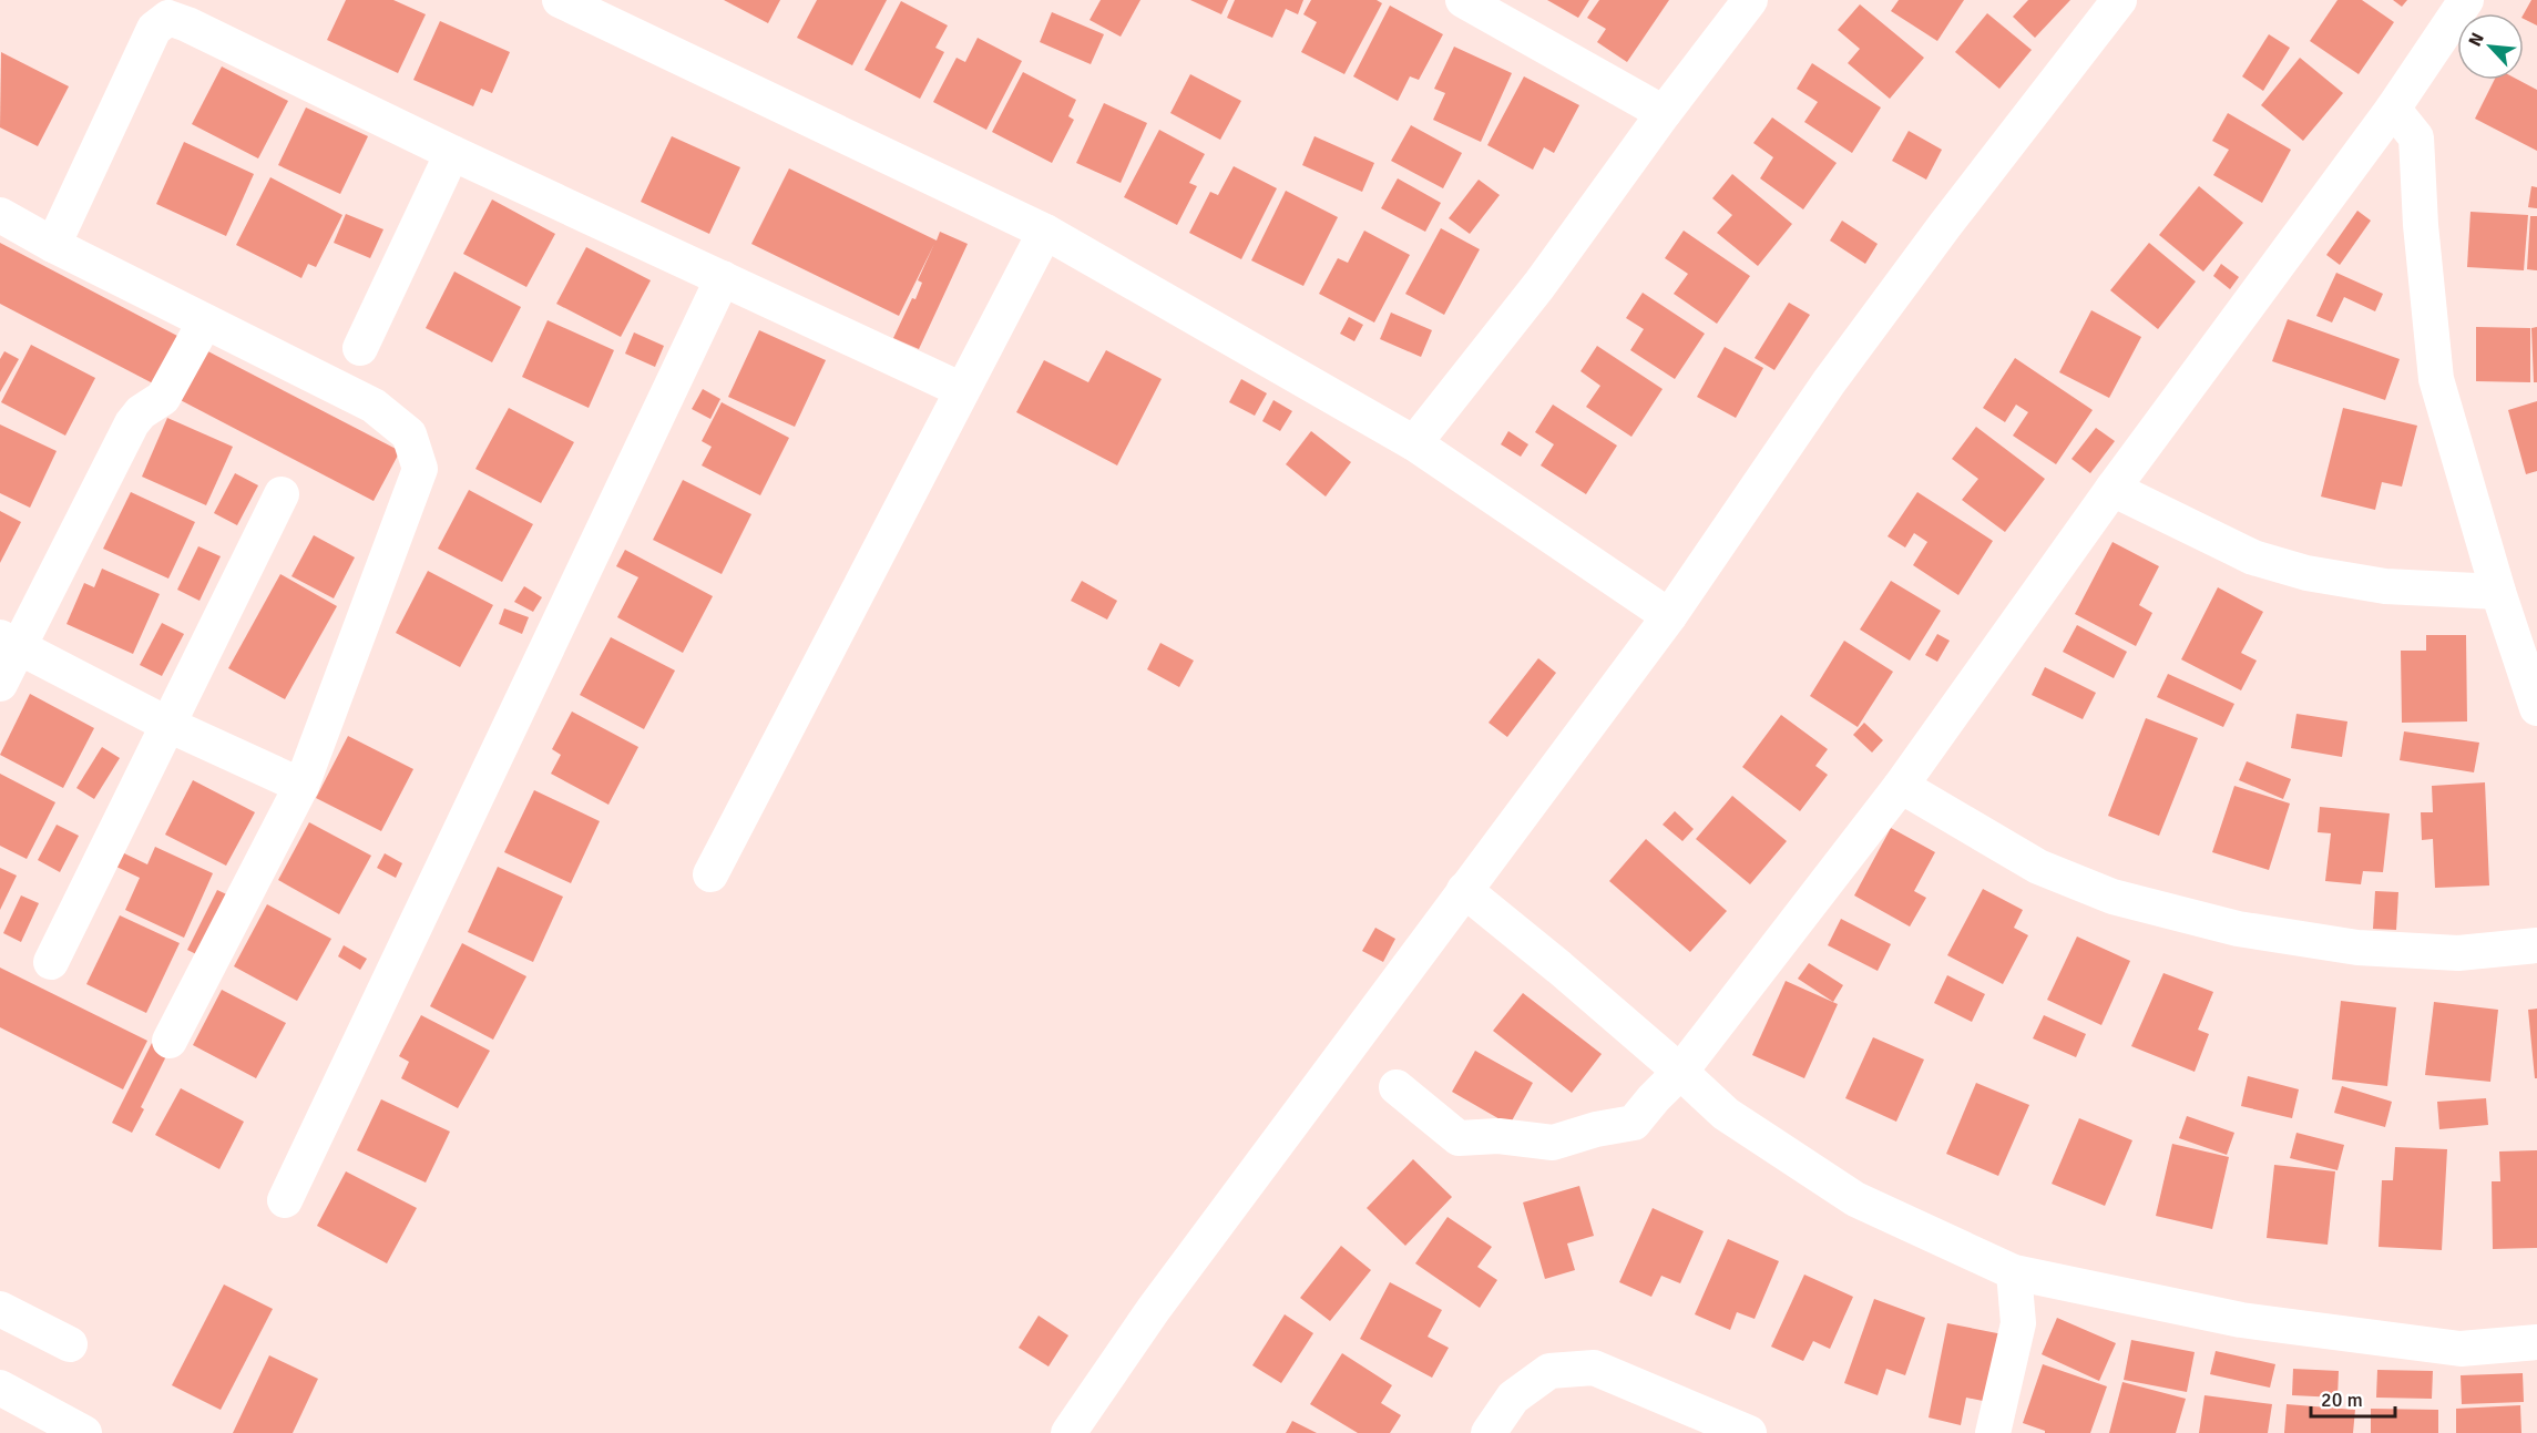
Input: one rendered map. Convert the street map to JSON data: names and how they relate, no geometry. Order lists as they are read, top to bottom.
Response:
{
  "scale_bar": "20 m",
  "north": "top left"
}
